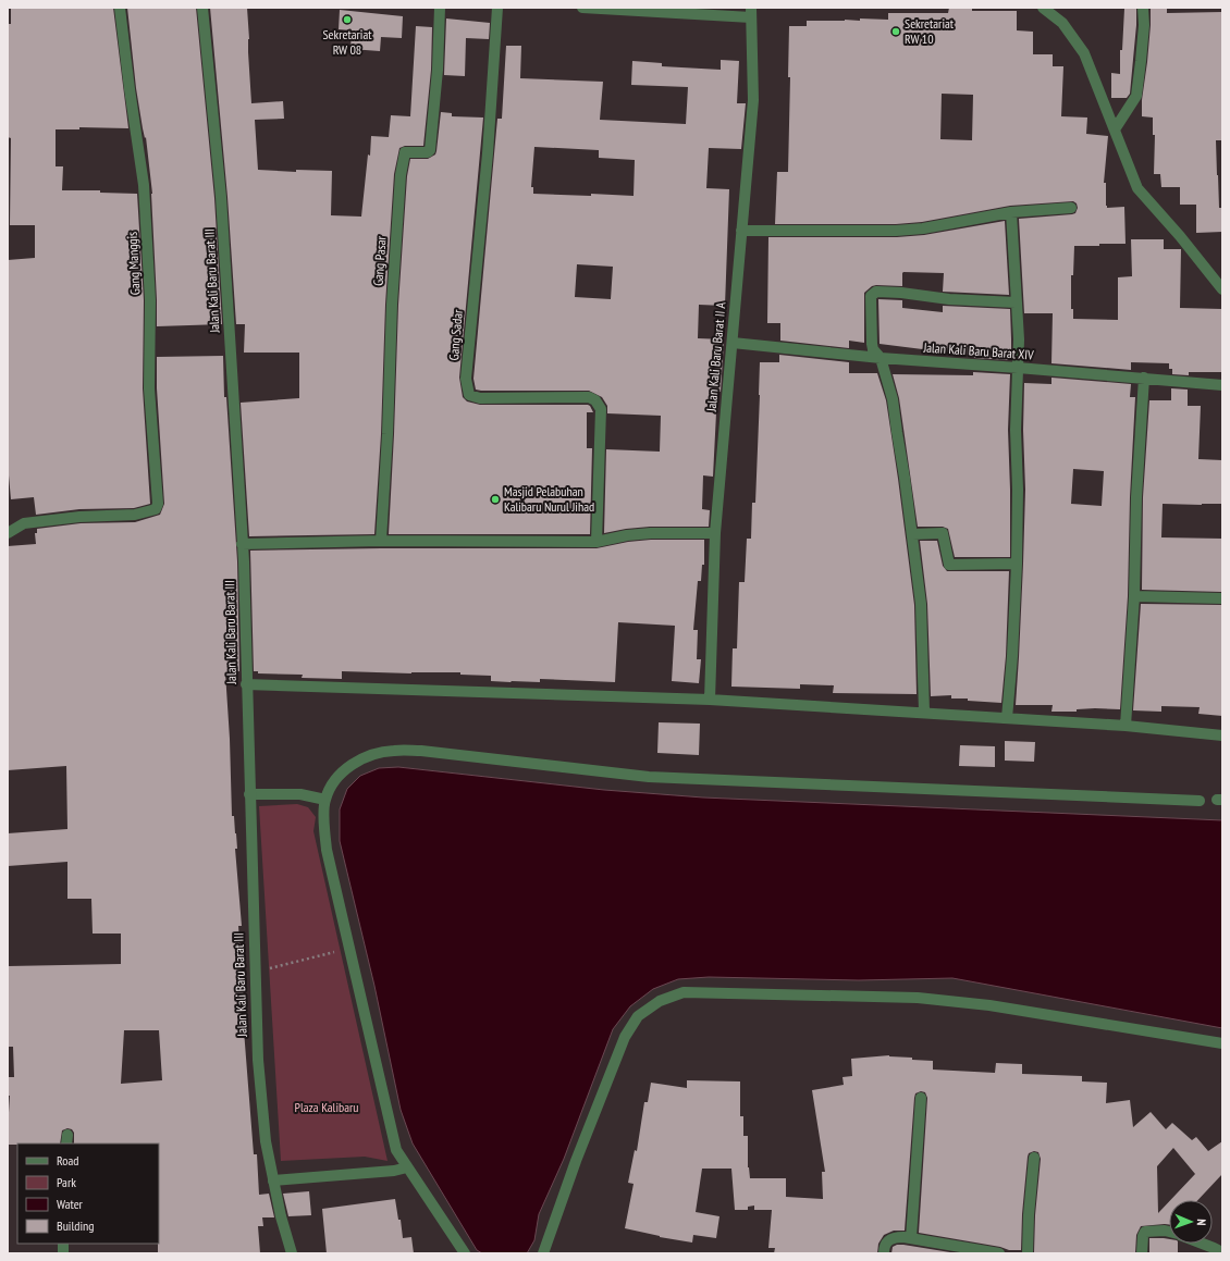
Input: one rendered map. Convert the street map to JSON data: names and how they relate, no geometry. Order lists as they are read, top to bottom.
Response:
{
  "streets": {
    "street": [
      "Gang Pasar",
      "Gang Manggis",
      "Jalan Kali Baru Barat III",
      "Gang Sadar",
      "Jalan Kali Baru Barat XIV",
      "Jalan Kali Baru Barat II A"
    ]
  },
  "crossings": [
    ["Jalan Kali Baru Barat XIV", "Jalan Kali Baru Barat II A"]
  ],
  "parks": ["Plaza Kalibaru"],
  "places": ["Sekretariat RW 08", "Sekretariat RW 10", "Masjid Pelabuhan Kalibaru Nurul Jihad"],
  "legend": [
    "Road",
    "Park",
    "Water",
    "Building"
  ],
  "north": "right"
}
